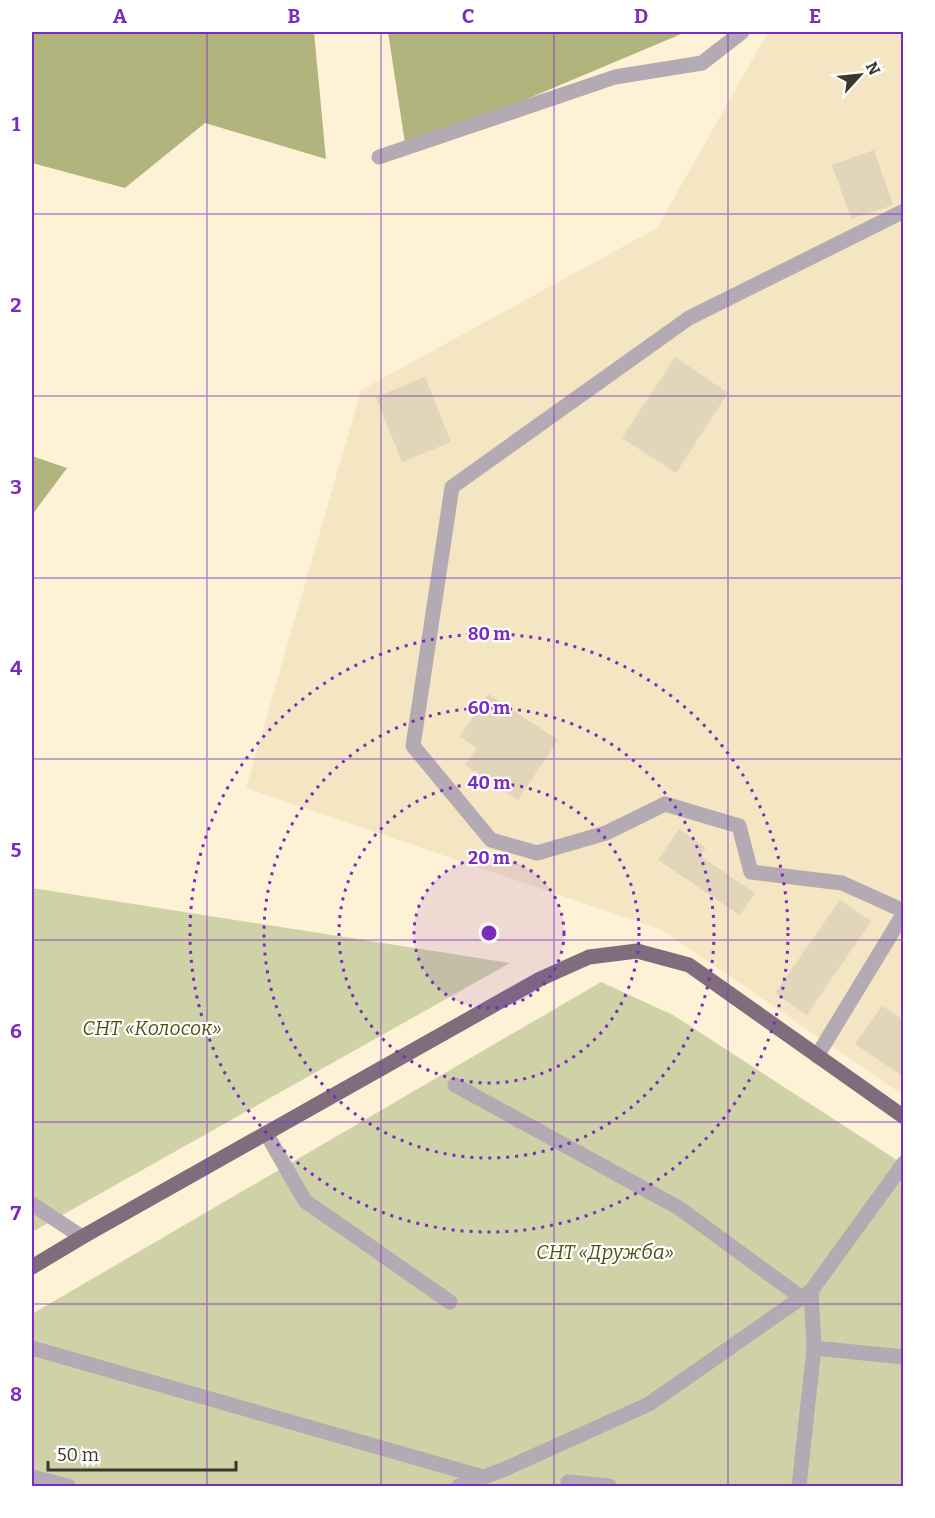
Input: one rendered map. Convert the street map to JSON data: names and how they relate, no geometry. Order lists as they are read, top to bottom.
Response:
{
  "parks": ["СНТ «Колосок»", "СНТ «Дружба»"],
  "scale_bar": "50 m",
  "north": "top right",
  "grid": {
    "columns": [
      "A",
      "B",
      "C",
      "D",
      "E"
    ],
    "rows": [
      "1",
      "2",
      "3",
      "4",
      "5",
      "6",
      "7",
      "8"
    ]
  },
  "rings": [
    "80 m",
    "60 m",
    "40 m",
    "20 m"
  ]
}
